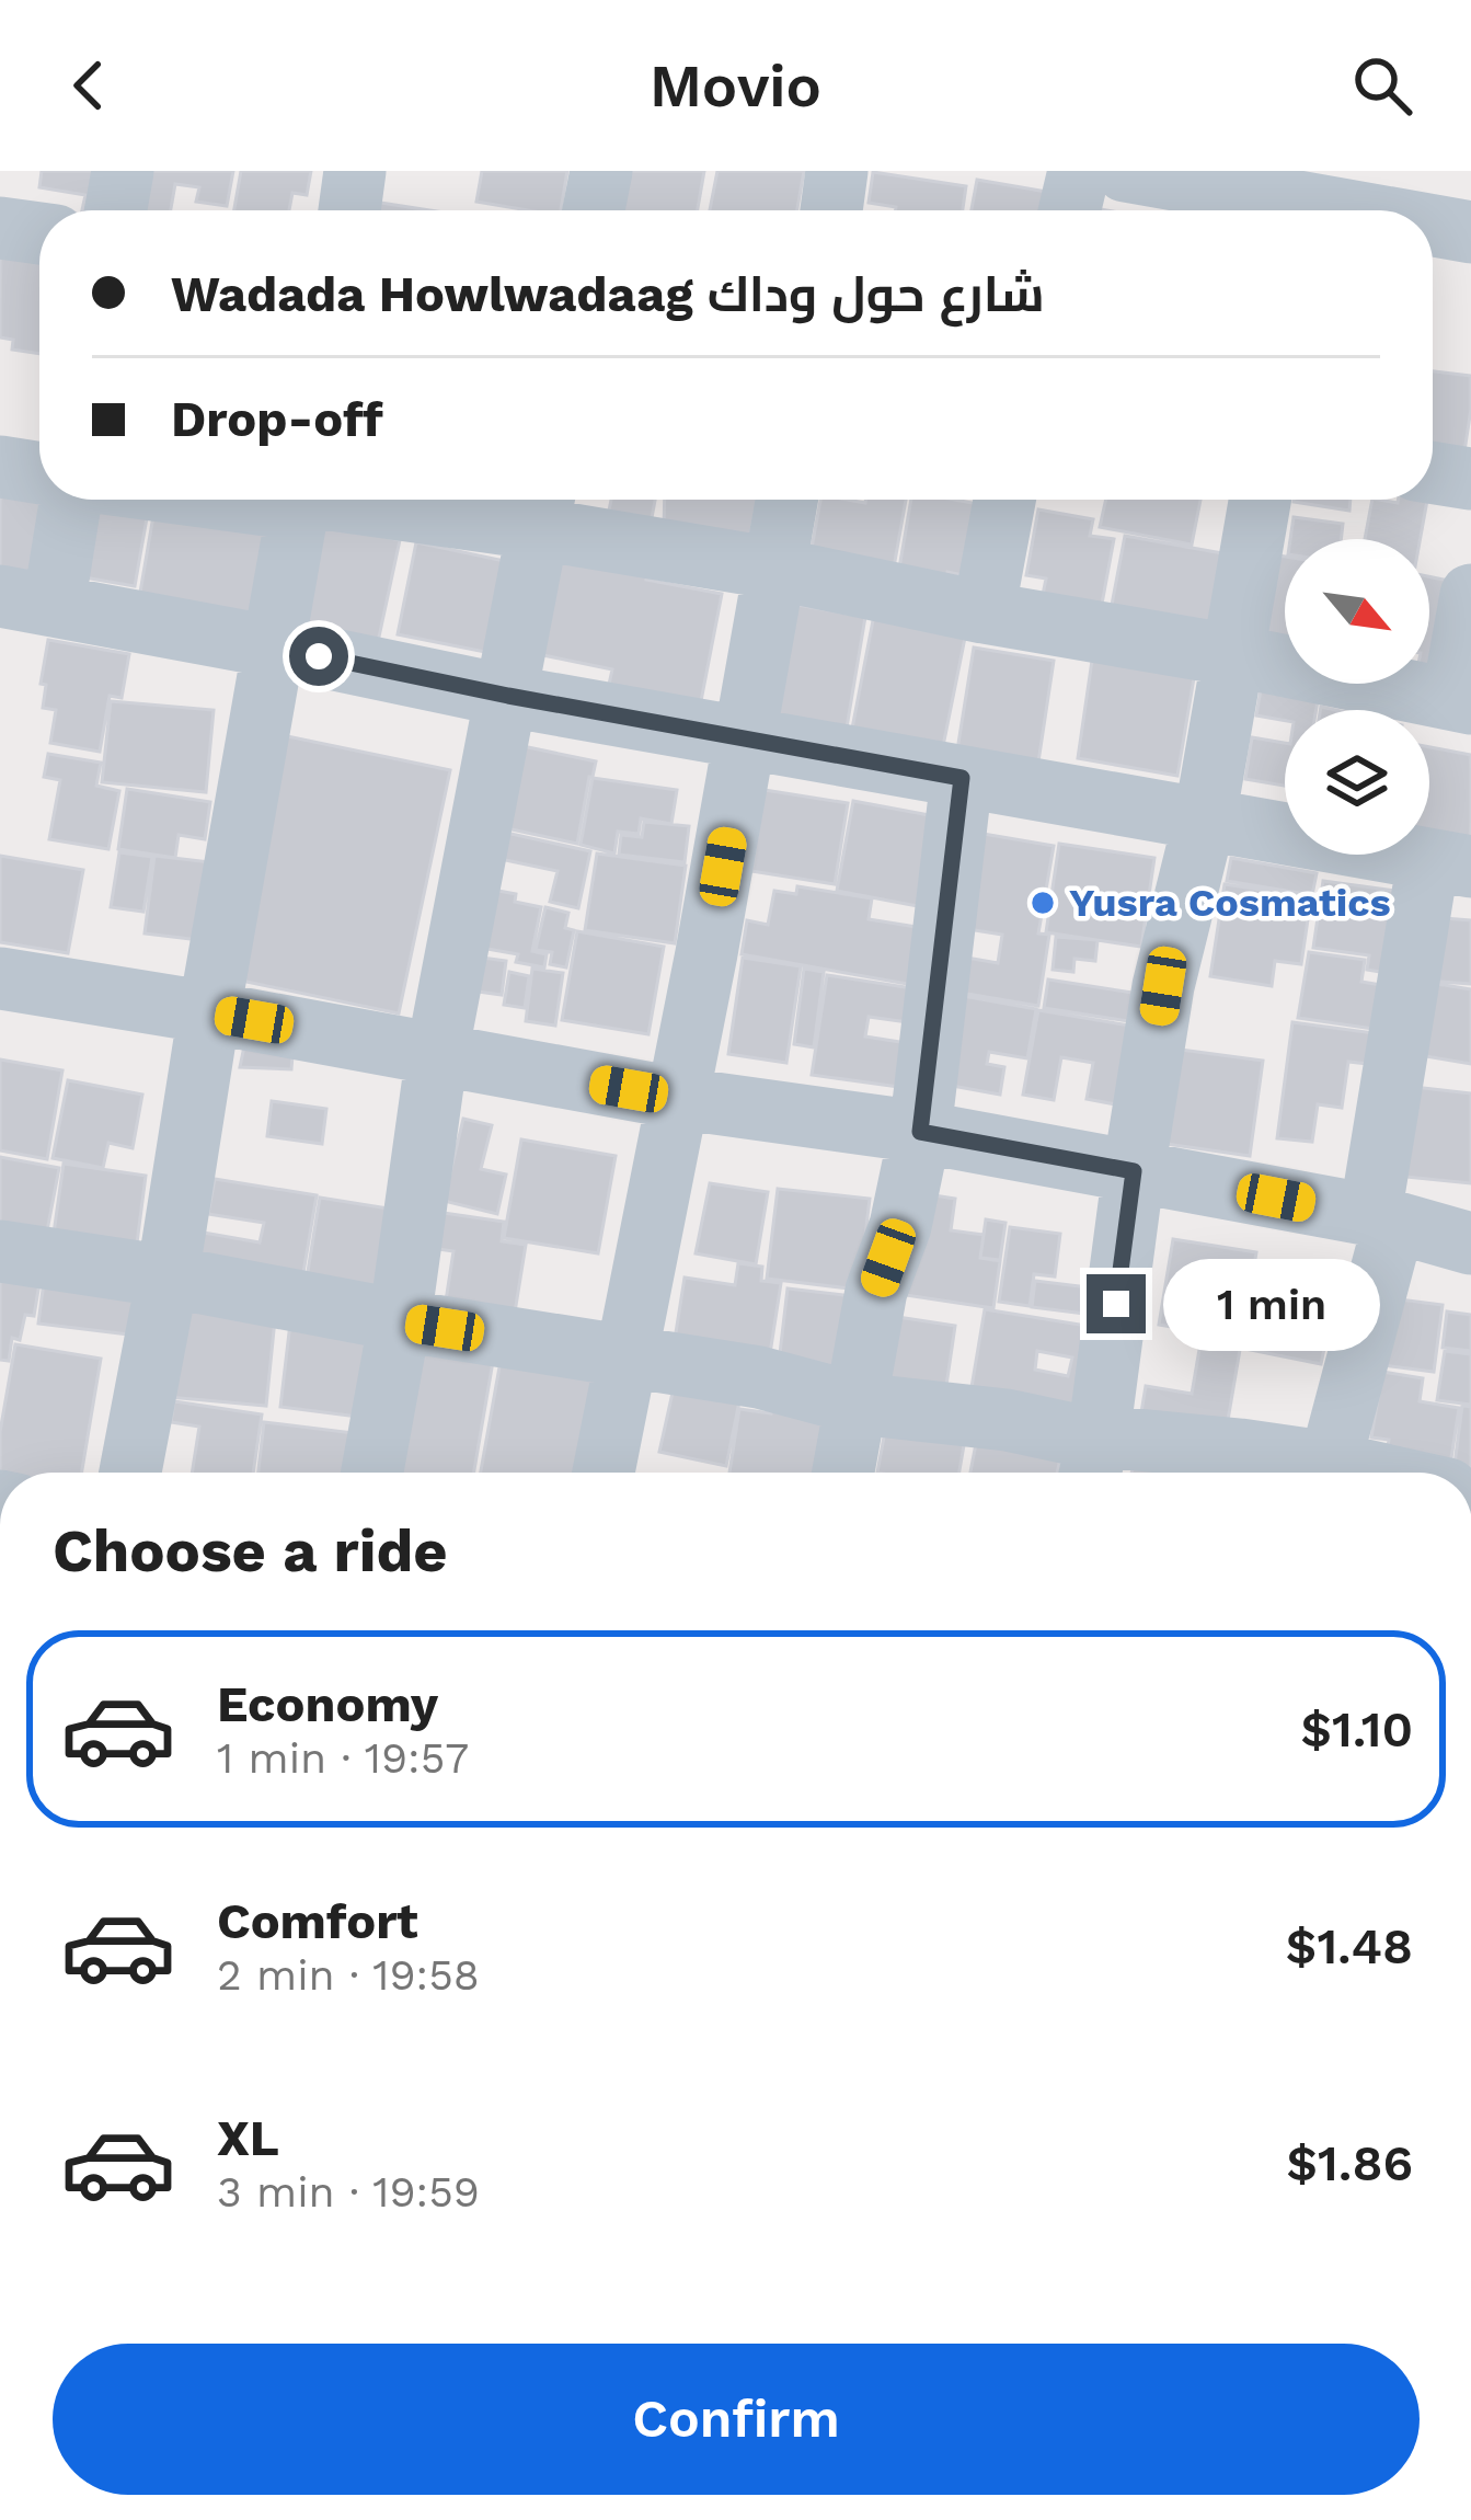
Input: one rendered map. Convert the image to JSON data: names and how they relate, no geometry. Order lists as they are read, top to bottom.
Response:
{
  "places": ["Yusra Cosmatics"],
  "north": "bottom right",
  "page": {
    "header": "Movio",
    "banner": ["Wadada Howlwadaag شارع حول وداك", "Drop-off"],
    "bubble": "1 min",
    "heading": "Choose a ride",
    "list": [
      {
        "name": "Economy",
        "note": "1 min · 19:57",
        "value": "$1.10"
      },
      {
        "name": "Comfort",
        "note": "2 min · 19:58",
        "value": "$1.48"
      },
      {
        "name": "XL",
        "note": "3 min · 19:59",
        "value": "$1.86"
      }
    ],
    "buttons": "Confirm"
  }
}
